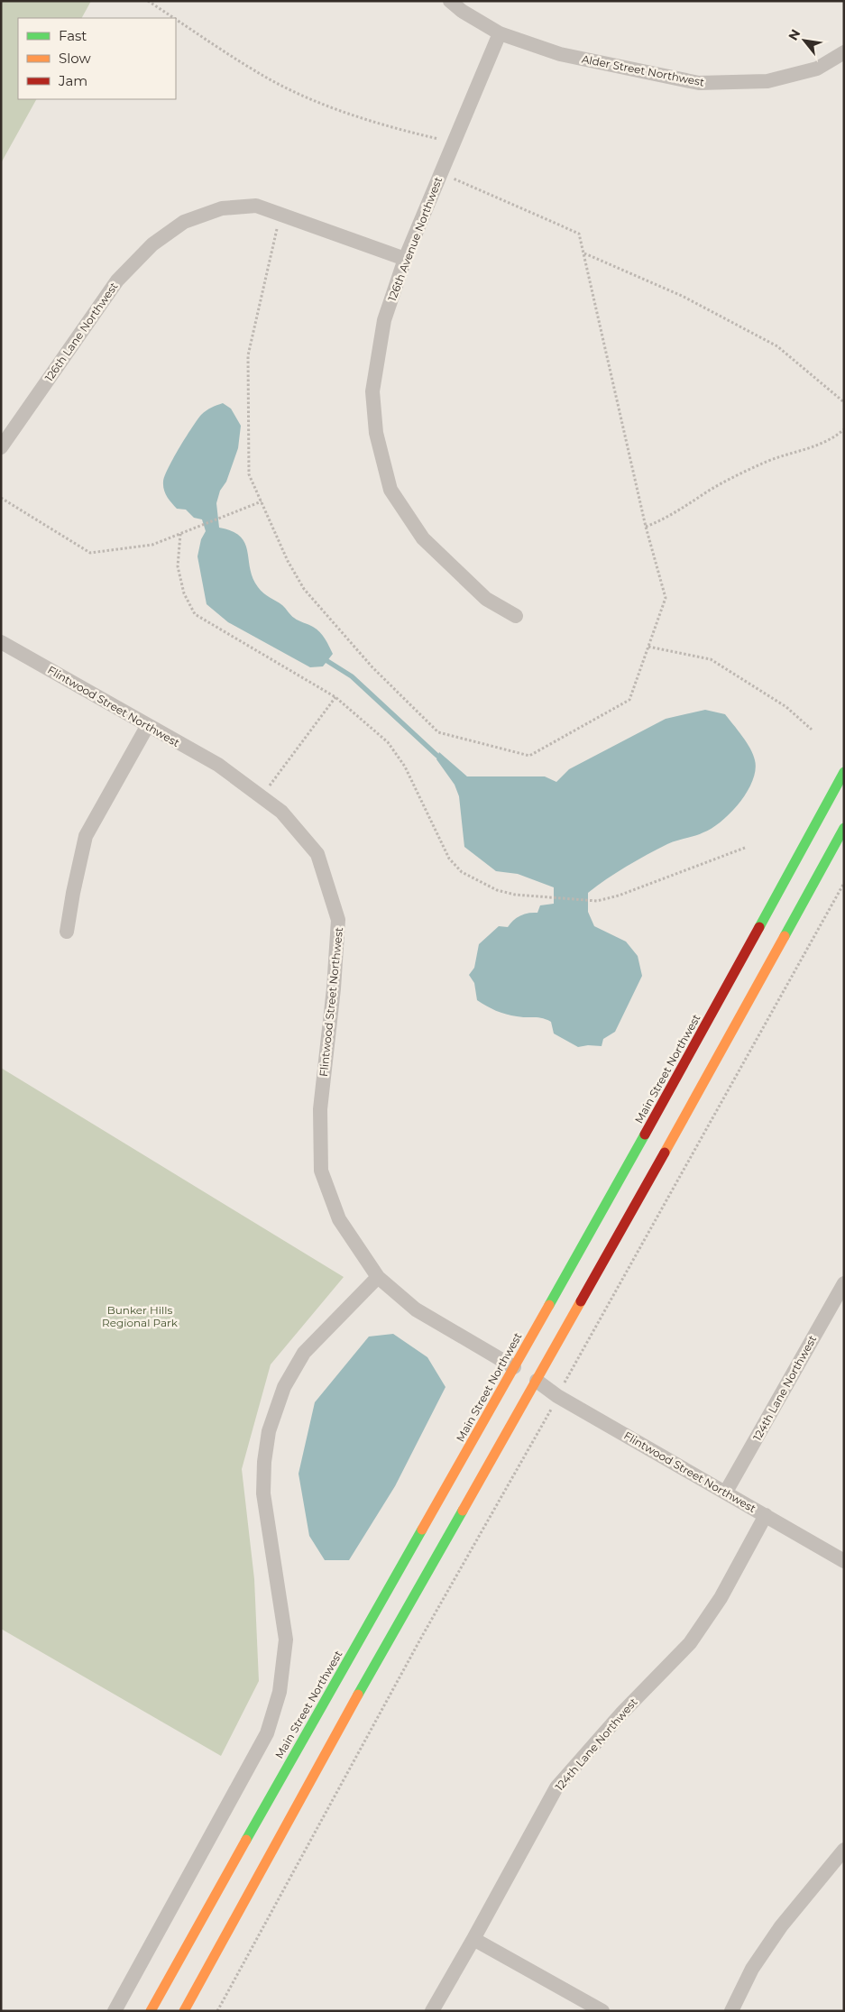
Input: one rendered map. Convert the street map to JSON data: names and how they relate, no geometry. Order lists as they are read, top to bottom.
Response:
{
  "streets": {
    "main road": ["Main Street Northwest"],
    "street": [
      "Alder Street Northwest",
      "126th Avenue Northwest",
      "126th Lane Northwest",
      "Flintwood Street Northwest",
      "124th Lane Northwest"
    ]
  },
  "crossings": [
    ["Alder Street Northwest", "126th Avenue Northwest"],
    ["126th Avenue Northwest", "126th Lane Northwest"],
    ["Flintwood Street Northwest", "Main Street Northwest"],
    ["Flintwood Street Northwest", "124th Lane Northwest"]
  ],
  "parks": ["Bunker Hills Regional Park"],
  "legend": ["Fast", "Slow", "Jam"],
  "north": "top left"
}
